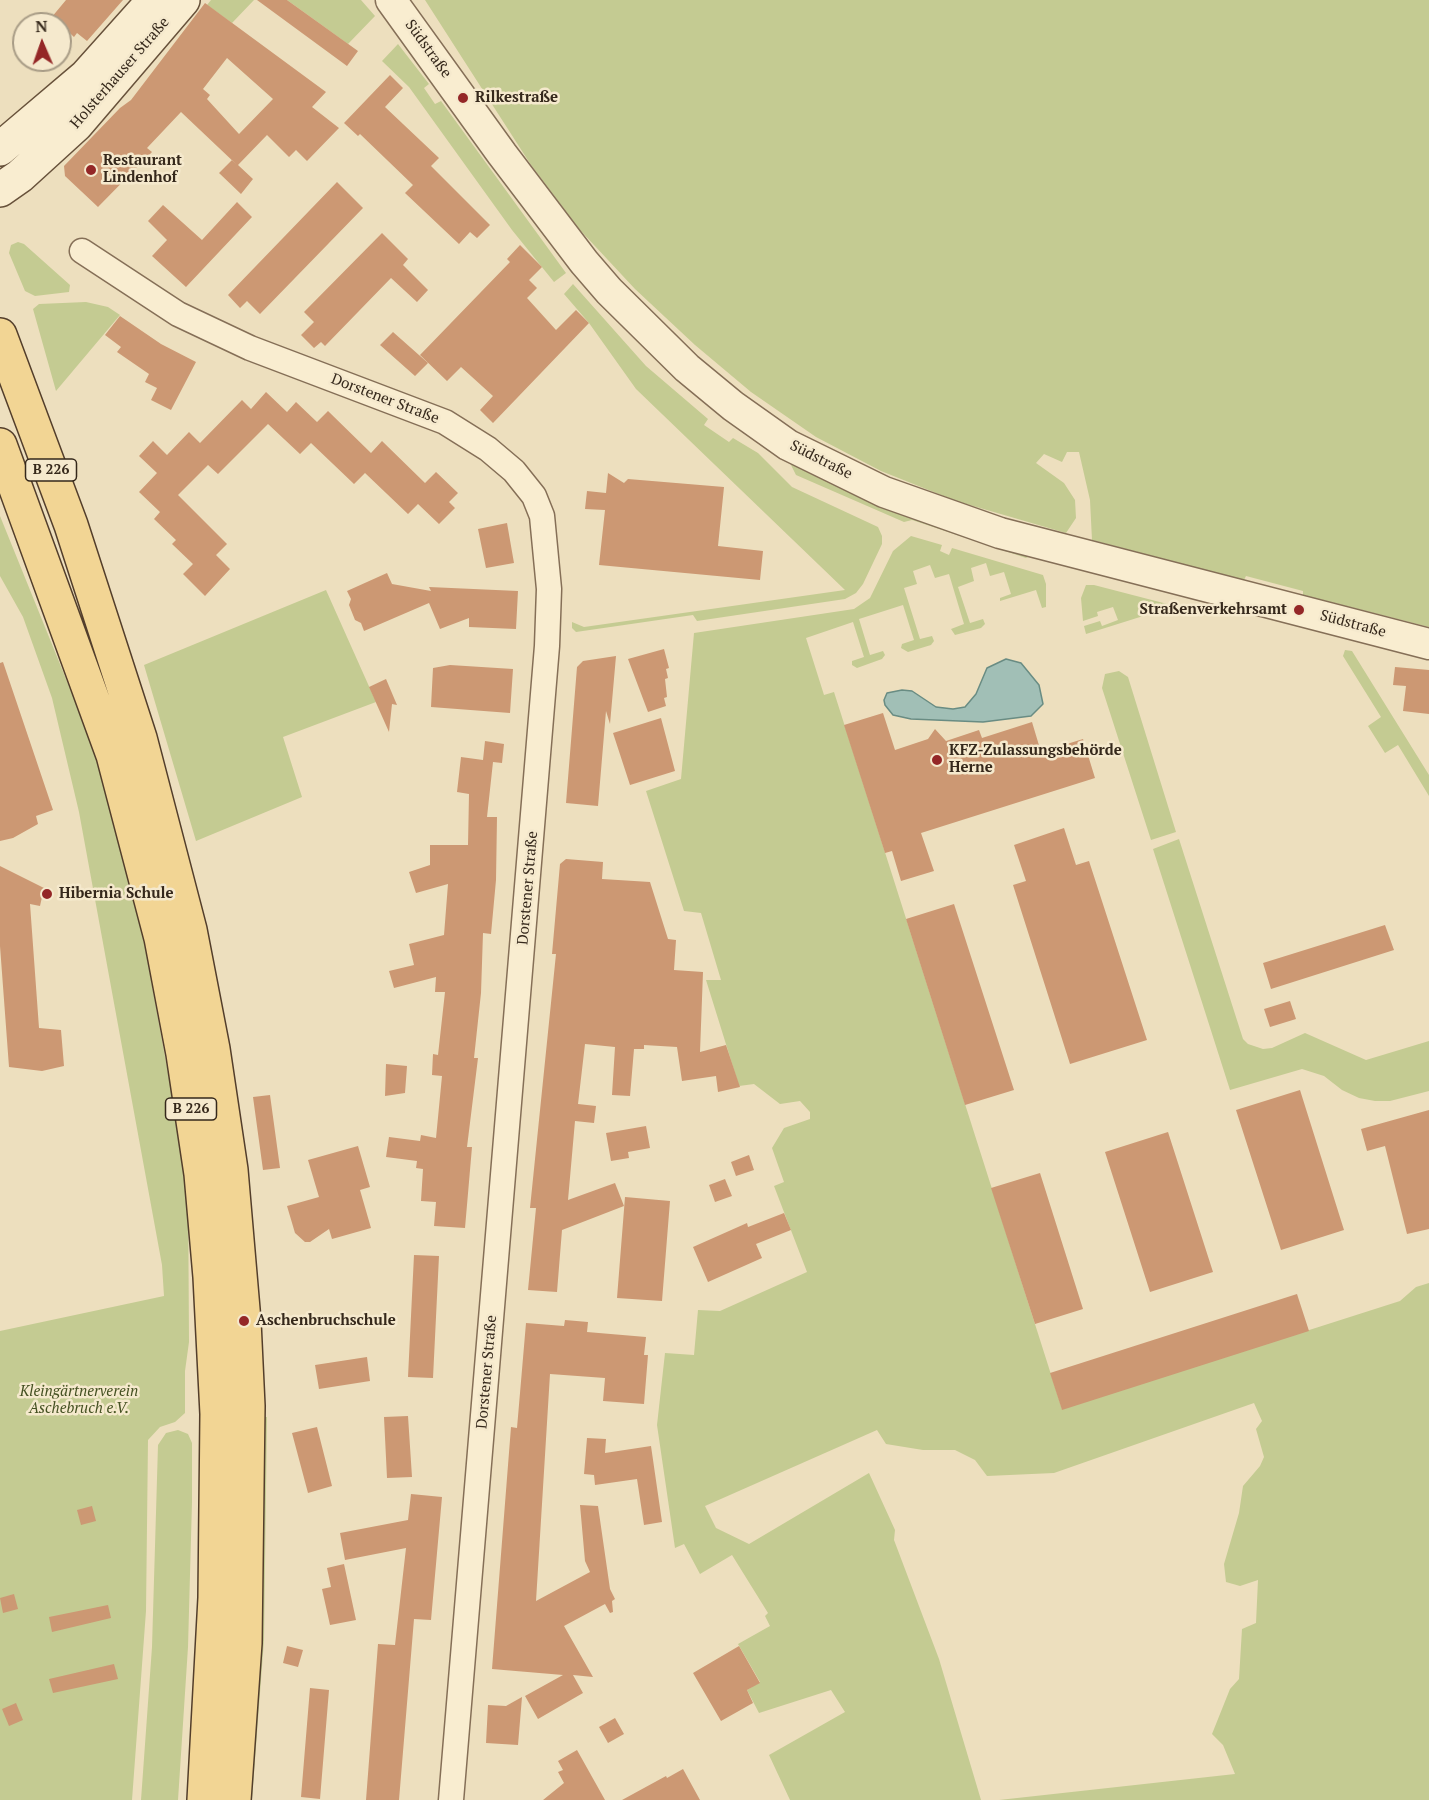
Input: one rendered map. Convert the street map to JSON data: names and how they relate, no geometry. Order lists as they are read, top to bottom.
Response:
{
  "streets": {
    "main road": ["Holsterhauser Straße", "B 226"],
    "street": ["Südstraße", "Dorstener Straße"]
  },
  "parks": ["Kleingärtnerverein Aschebruch e.V."],
  "places": [
    "Rilkestraße",
    "Restaurant Lindenhof",
    "Straßenverkehrsamt",
    "KFZ-Zulassungsbehörde Herne",
    "Hibernia Schule",
    "Aschenbruchschule"
  ],
  "north": "top"
}
